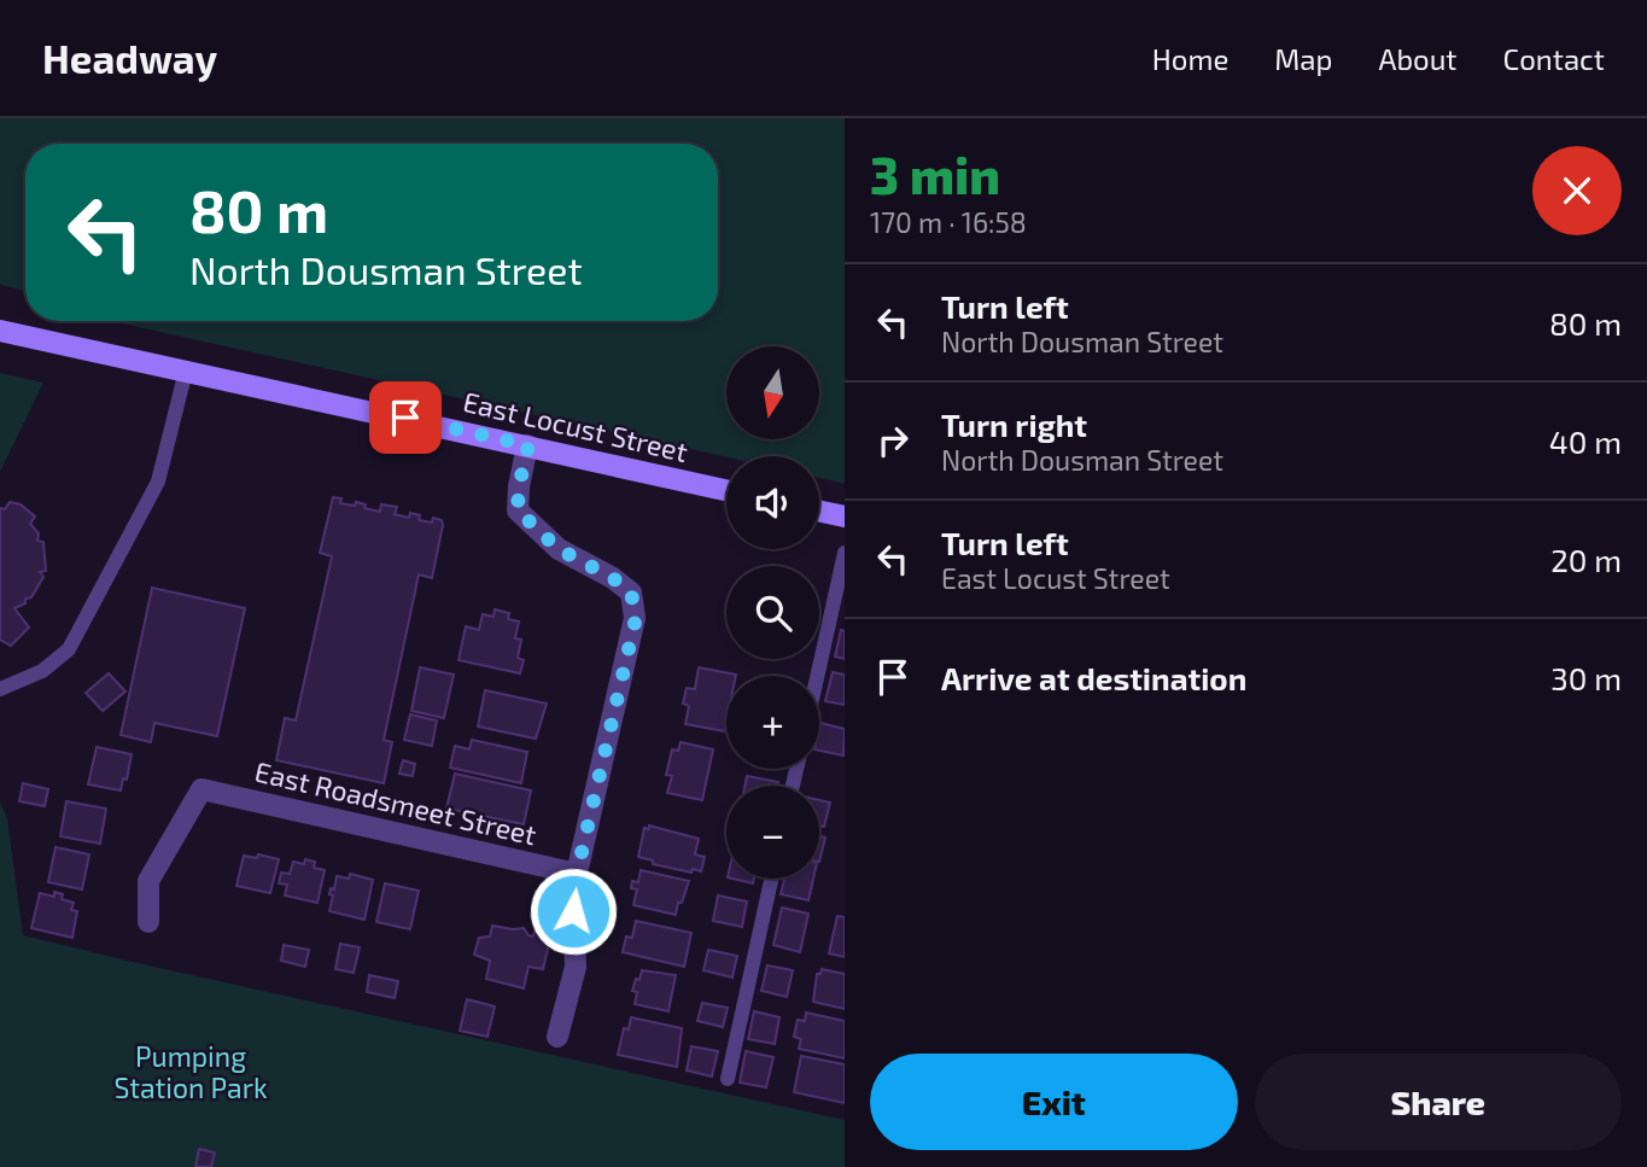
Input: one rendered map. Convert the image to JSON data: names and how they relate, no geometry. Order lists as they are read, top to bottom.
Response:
{
  "streets": {
    "main road": ["East Locust Street"],
    "street": ["East Roadsmeet Street"]
  },
  "parks": ["Pumping Station Park"],
  "north": "bottom",
  "page": {
    "header": "Headway",
    "nav": [
      "Home",
      "Map",
      "About",
      "Contact"
    ],
    "heading": ["3 min", "170 m · 16:58"],
    "turn": ["80 m", "North Dousman Street"],
    "list": [
      {
        "name": "Turn left",
        "note": "North Dousman Street",
        "value": "80 m"
      },
      {
        "name": "Turn right",
        "note": "North Dousman Street",
        "value": "40 m"
      },
      {
        "name": "Turn left",
        "note": "East Locust Street",
        "value": "20 m"
      },
      {
        "name": "Arrive at destination",
        "value": "30 m"
      }
    ],
    "map_buttons": ["+", "−"],
    "buttons": ["Exit", "Share"]
  }
}
